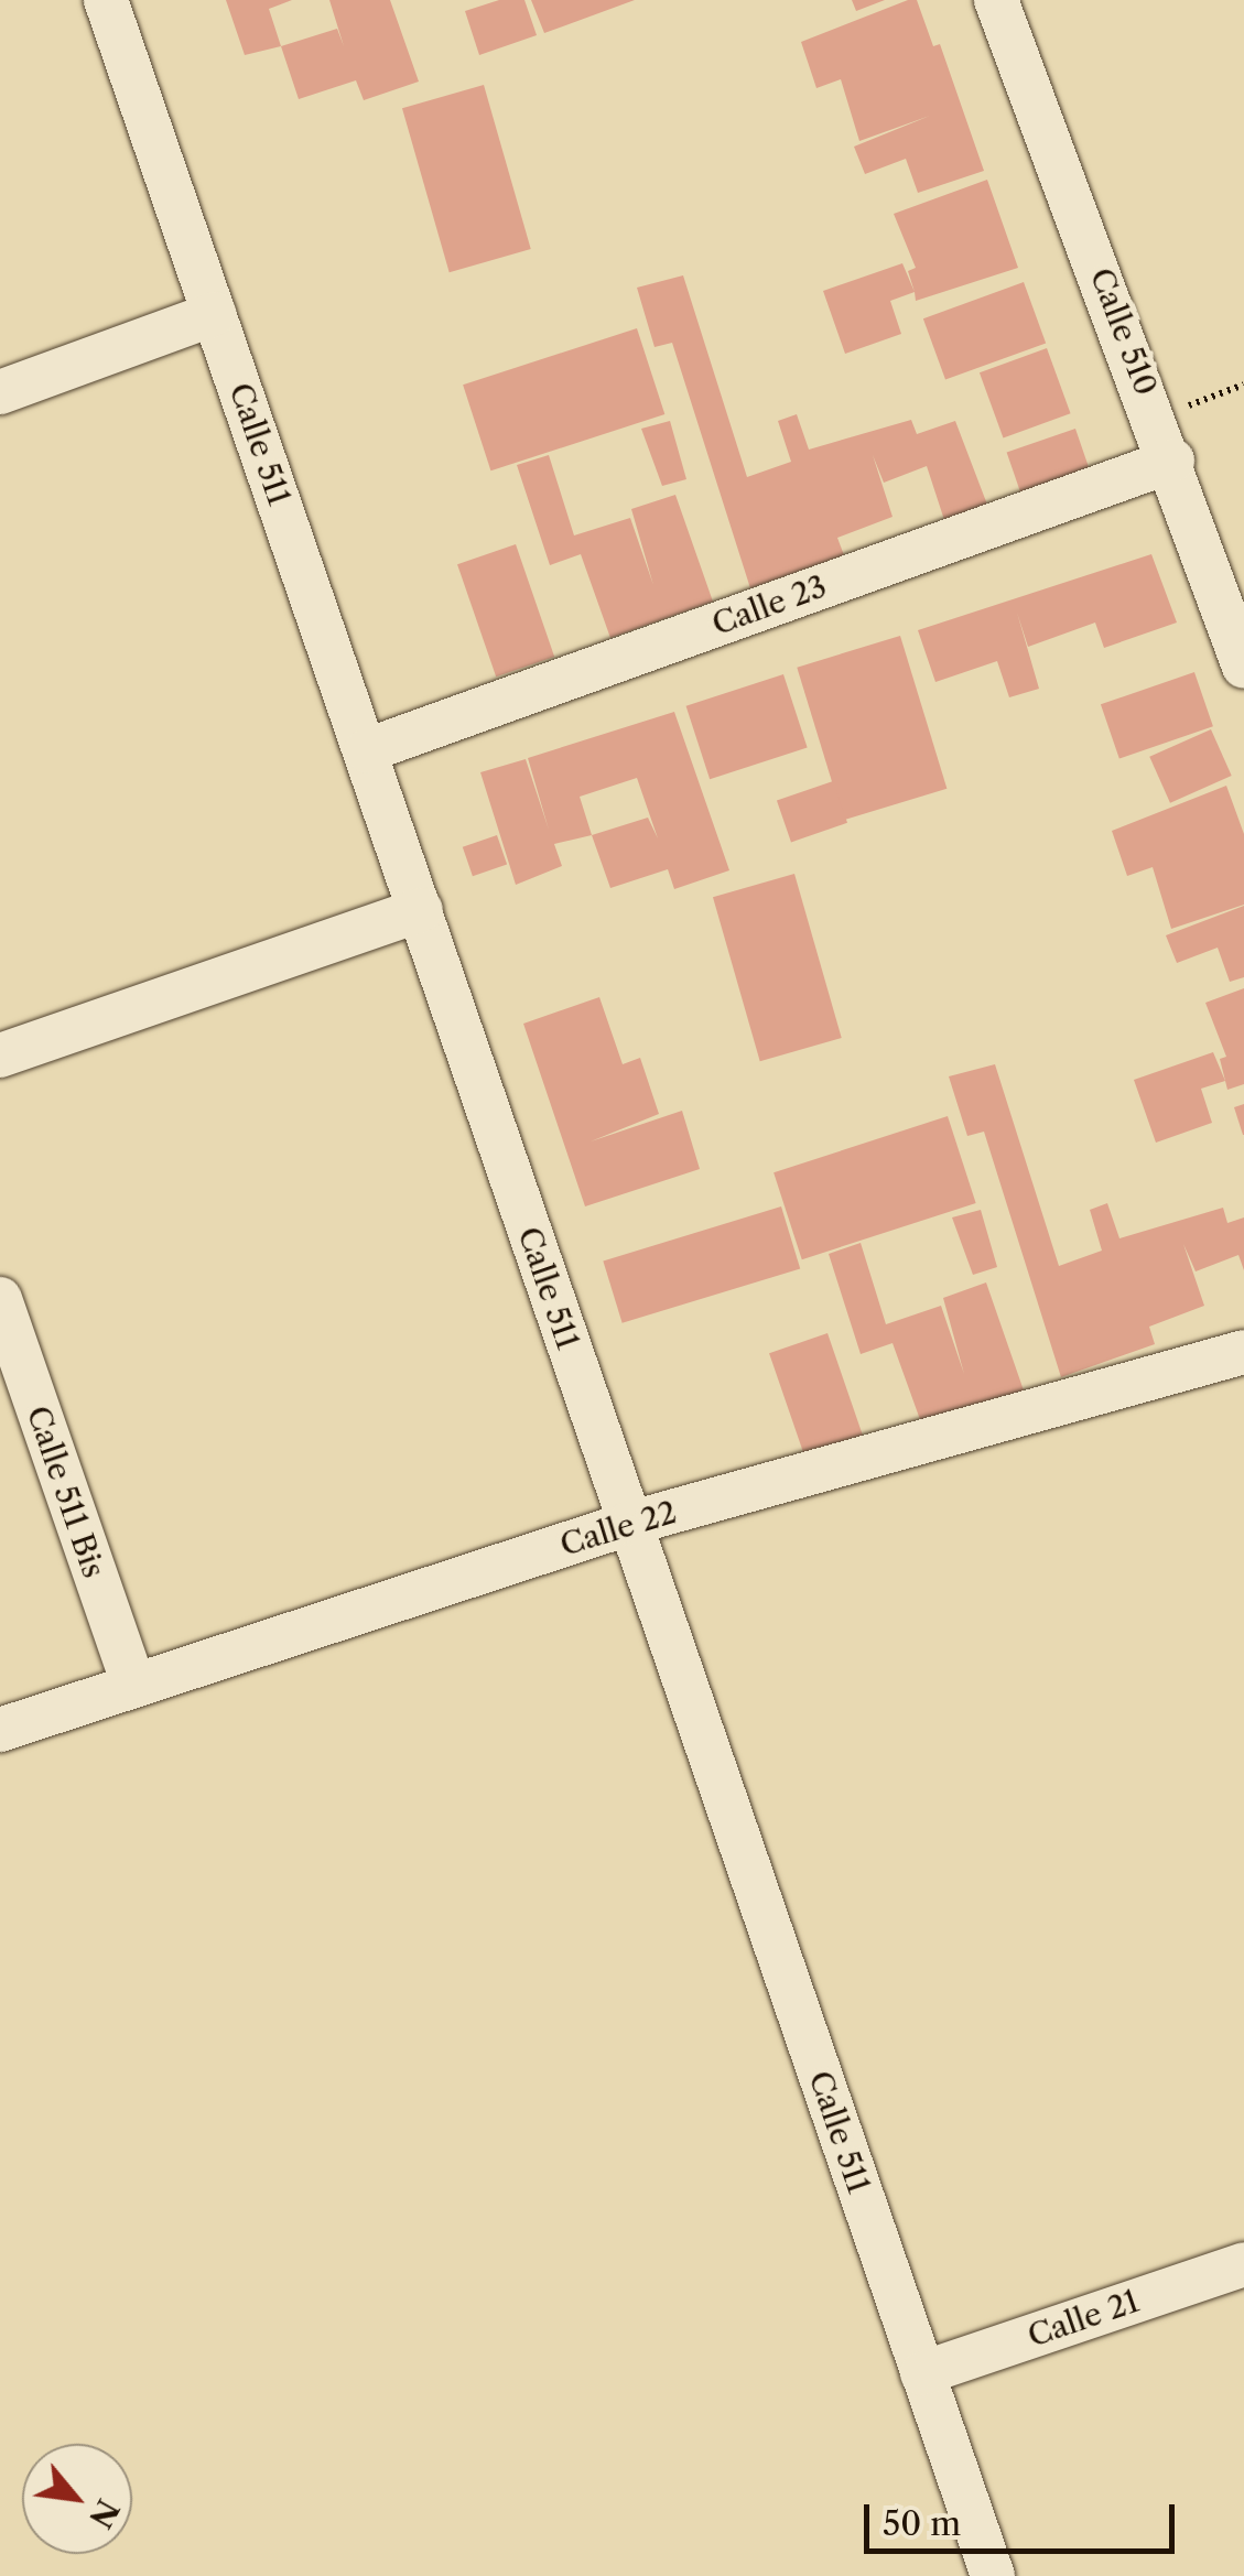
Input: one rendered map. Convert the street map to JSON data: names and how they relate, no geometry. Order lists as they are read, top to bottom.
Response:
{
  "streets": {
    "street": [
      "Calle 510",
      "Calle 511",
      "Calle 23",
      "Calle 511 Bis",
      "Calle 22",
      "Calle 21"
    ]
  },
  "crossings": [
    ["Calle 510", "Calle 23"],
    ["Calle 511", "Calle 23"],
    ["Calle 511", "Calle 22"],
    ["Calle 511", "Calle 21"],
    ["Calle 511 Bis", "Calle 22"]
  ],
  "scale_bar": "50 m",
  "north": "bottom right"
}
